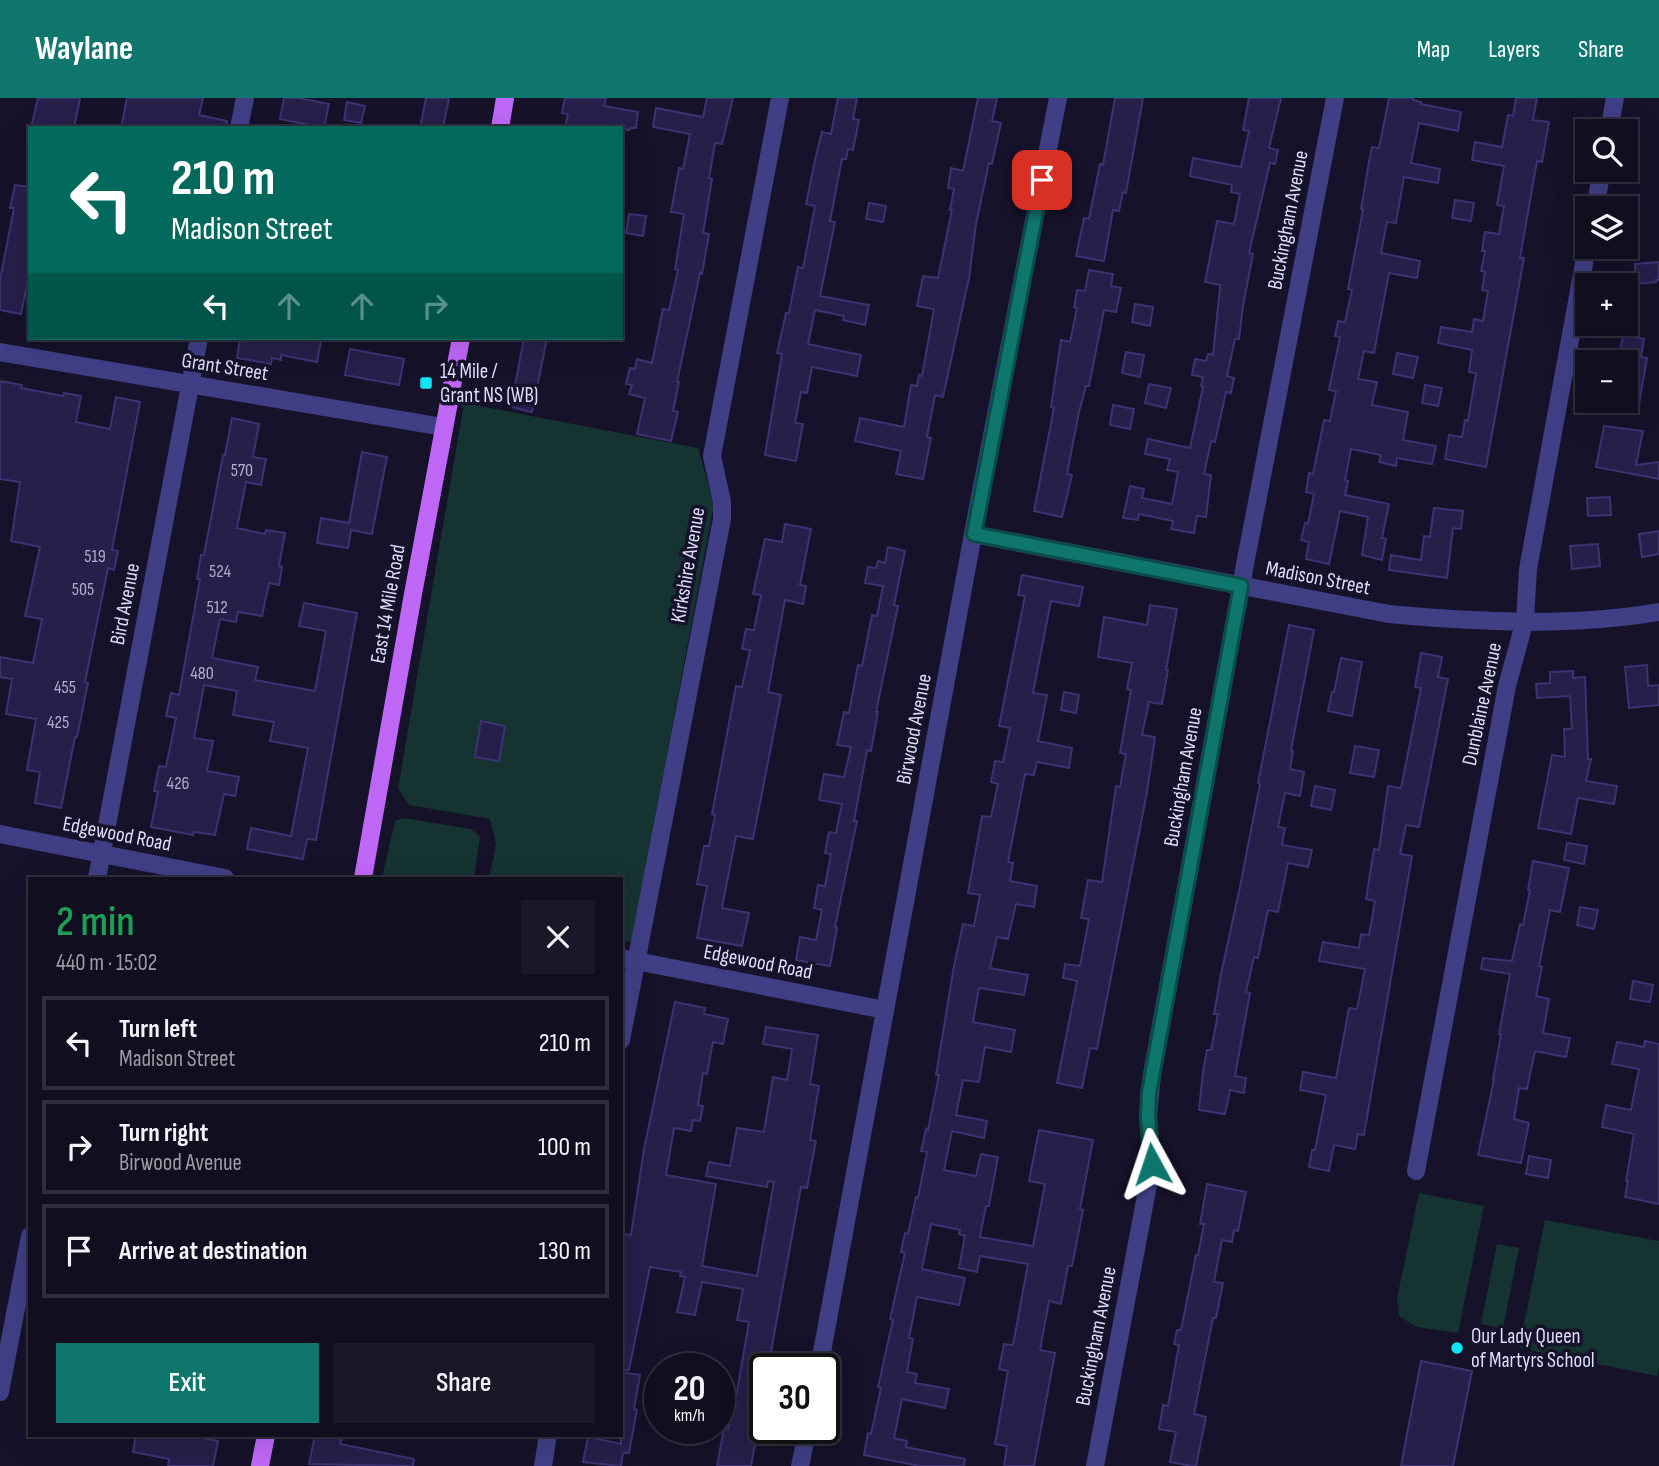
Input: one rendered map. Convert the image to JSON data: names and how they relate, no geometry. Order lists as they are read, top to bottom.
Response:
{
  "streets": {
    "main road": ["East 14 Mile Road"],
    "street": [
      "Buckingham Avenue",
      "Grant Street",
      "Kirkshire Avenue",
      "Madison Street",
      "Bird Avenue",
      "Dunblaine Avenue",
      "Birwood Avenue",
      "Edgewood Road"
    ]
  },
  "crossings": [
    ["Buckingham Avenue", "Madison Street"],
    ["Grant Street", "Bird Avenue"],
    ["Grant Street", "East 14 Mile Road"],
    ["Kirkshire Avenue", "Edgewood Road"],
    ["Madison Street", "Dunblaine Avenue"],
    ["Madison Street", "Birwood Avenue"],
    ["Bird Avenue", "Edgewood Road"],
    ["Birwood Avenue", "Edgewood Road"]
  ],
  "places": {
    "transit": ["14 Mile / Grant NS (WB)"],
    "other": ["Our Lady Queen of Martyrs School"]
  },
  "house_numbers": [
    "570",
    "519",
    "524",
    "505",
    "512",
    "480",
    "455",
    "425",
    "426"
  ],
  "page": {
    "header": "Waylane",
    "nav": ["Map", "Layers", "Share"],
    "map_buttons": ["+", "−"],
    "turn": ["210 m", "Madison Street"],
    "heading": ["2 min", "440 m · 15:02"],
    "list": [
      {
        "name": "Turn left",
        "note": "Madison Street",
        "value": "210 m"
      },
      {
        "name": "Turn right",
        "note": "Birwood Avenue",
        "value": "100 m"
      },
      {
        "name": "Arrive at destination",
        "value": "130 m"
      }
    ],
    "buttons": ["Exit", "Share"],
    "speed": "20 km/h",
    "limit": "30"
  }
}
